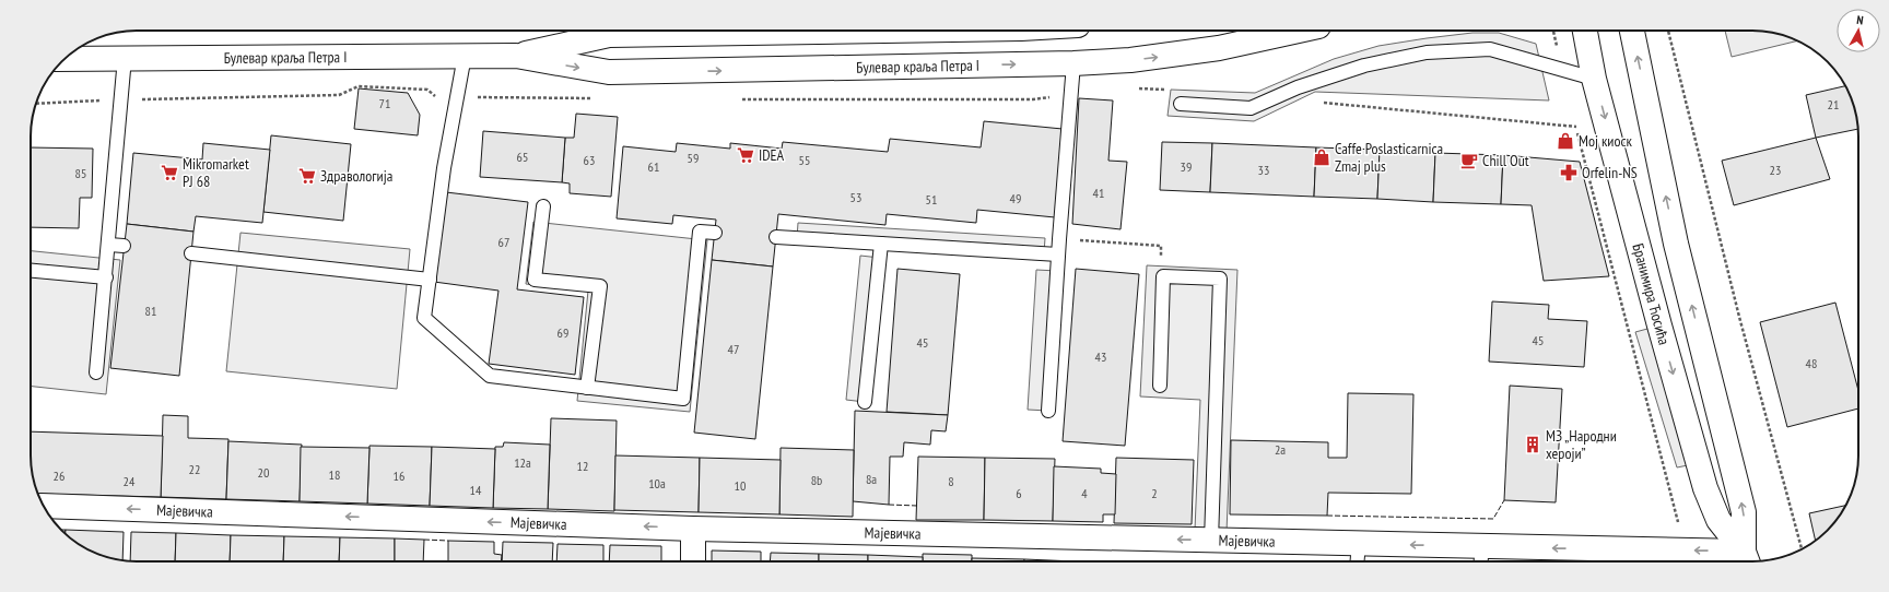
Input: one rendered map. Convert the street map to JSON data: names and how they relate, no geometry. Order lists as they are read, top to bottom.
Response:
{
  "streets": {
    "street": ["Булевар краља Петра I", "Бранимира Ћосића", "Мајевичка"]
  },
  "crossings": [
    ["Бранимира Ћосића", "Мајевичка"]
  ],
  "one_way": ["Булевар краља Петра I", "Мајевичка"],
  "places": {
    "shop": ["Мој киоск", "Caffe Poslasticarnica Zmaj plus"],
    "supermarket": ["IDEA", "Mikromarket PJ 68", "Здравологија"],
    "cafe": ["Chill Out"],
    "pharmacy": ["Orfelin-NS"],
    "building": ["МЗ „Народни хероји”"]
  },
  "house_numbers": [
    "71",
    "21",
    "65",
    "59",
    "63",
    "55",
    "61",
    "39",
    "33",
    "23",
    "85",
    "41",
    "53",
    "49",
    "51",
    "67",
    "81",
    "69",
    "45",
    "45",
    "47",
    "43",
    "48",
    "2a",
    "12a",
    "12",
    "22",
    "20",
    "18",
    "26",
    "16",
    "8a",
    "8b",
    "24",
    "8",
    "10a",
    "10",
    "14",
    "6",
    "4",
    "2"
  ],
  "north": "top"
}
